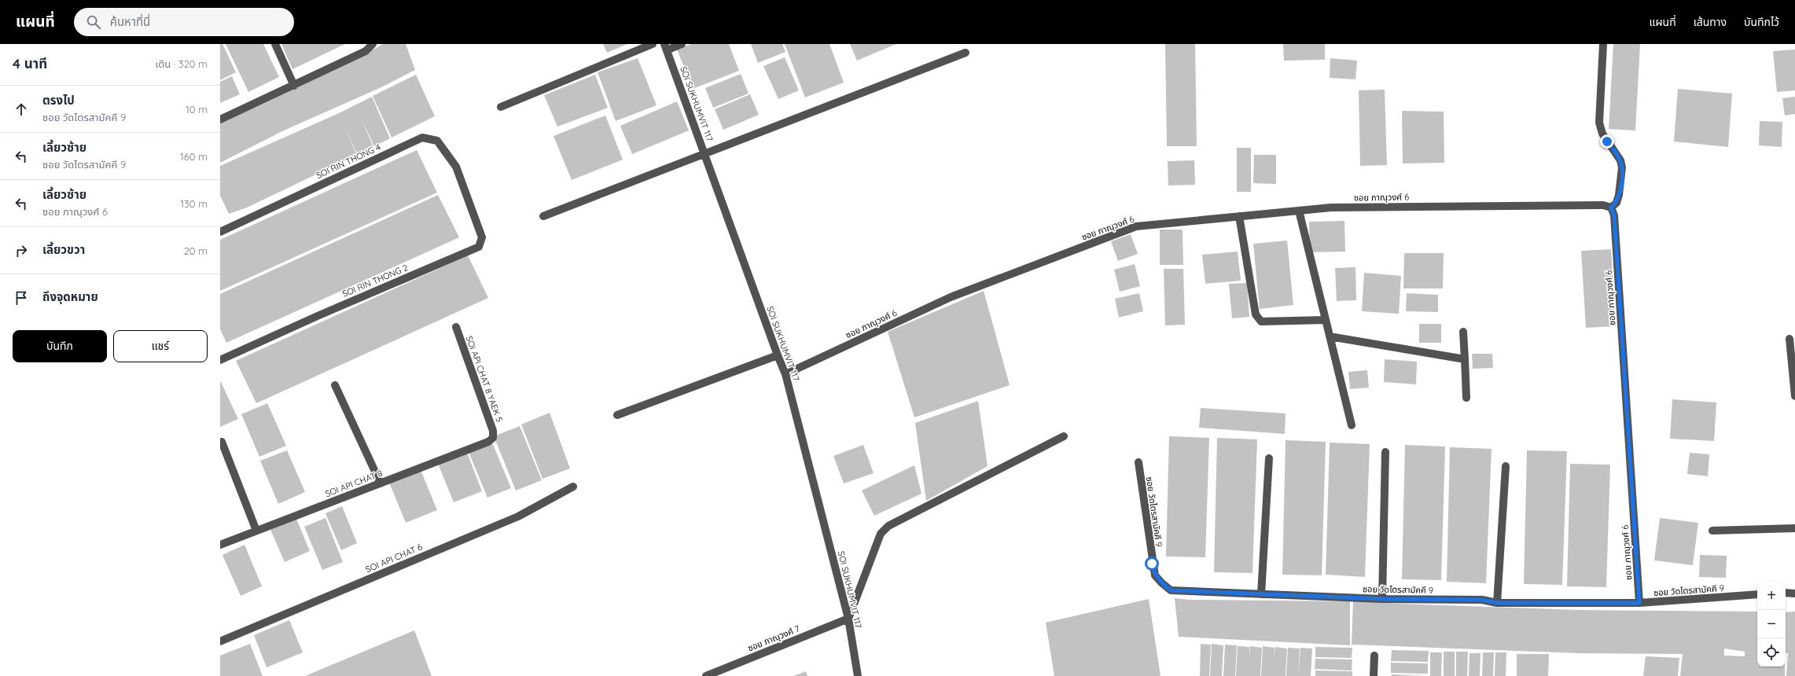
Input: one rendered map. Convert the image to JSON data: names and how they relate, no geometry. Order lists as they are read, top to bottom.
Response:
{
  "streets": {
    "street": [
      "SOI SUKHUMVIT 117",
      "SOI RIN THONG 4",
      "ซอย ภาณุวงศ์ 6",
      "SOI RIN THONG 2",
      "SOI API CHAT 8 YAEK 5",
      "SOI API CHAT 8",
      "ซอย วัดไตรสามัคคี 9",
      "SOI API CHAT 6",
      "ซอย ภาณุวงศ์ 7"
    ]
  },
  "crossings": [
    ["SOI SUKHUMVIT 117", "ซอย ภาณุวงศ์ 6"],
    ["SOI SUKHUMVIT 117", "ซอย ภาณุวงศ์ 7"],
    ["SOI RIN THONG 4", "SOI RIN THONG 2"],
    ["ซอย ภาณุวงศ์ 6", "ซอย วัดไตรสามัคคี 9"],
    ["SOI API CHAT 8 YAEK 5", "SOI API CHAT 8"]
  ],
  "page": {
    "header": "แผนที่",
    "search": "ค้นหาที่นี่",
    "nav": ["แผนที่", "เส้นทาง", "บันทึกไว้"],
    "heading": ["4 นาที", "เดิน · 320 m"],
    "list": [
      ["ตรงไป", "ซอย วัดไตรสามัคคี 9", "10 m"],
      ["เลี้ยวซ้าย", "ซอย วัดไตรสามัคคี 9", "160 m"],
      ["เลี้ยวซ้าย", "ซอย ภาณุวงศ์ 6", "130 m"],
      ["เลี้ยวขวา", "20 m"],
      "ถึงจุดหมาย"
    ],
    "buttons": ["บันทึก", "แชร์"],
    "map_buttons": ["+", "−"]
  }
}
